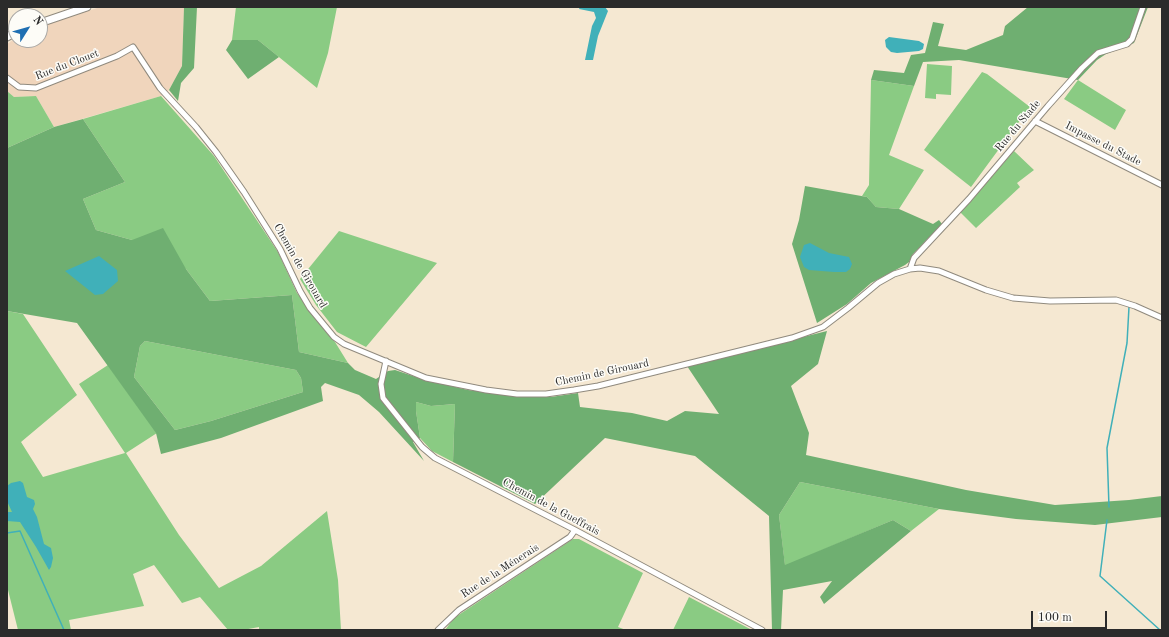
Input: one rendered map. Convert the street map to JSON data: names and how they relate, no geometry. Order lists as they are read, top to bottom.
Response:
{
  "streets": {
    "street": [
      "Rue du Clouet",
      "Rue du Stade",
      "Impasse du Stade",
      "Chemin de Girouard",
      "Chemin de la Gueffrais",
      "Rue de la Ménerais"
    ]
  },
  "crossings": [
    ["Rue du Clouet", "Chemin de Girouard"],
    ["Rue du Stade", "Impasse du Stade"],
    ["Rue du Stade", "Chemin de Girouard"],
    ["Chemin de Girouard", "Chemin de la Gueffrais"],
    ["Chemin de la Gueffrais", "Rue de la Ménerais"]
  ],
  "scale_bar": "100 m",
  "north": "top right"
}
